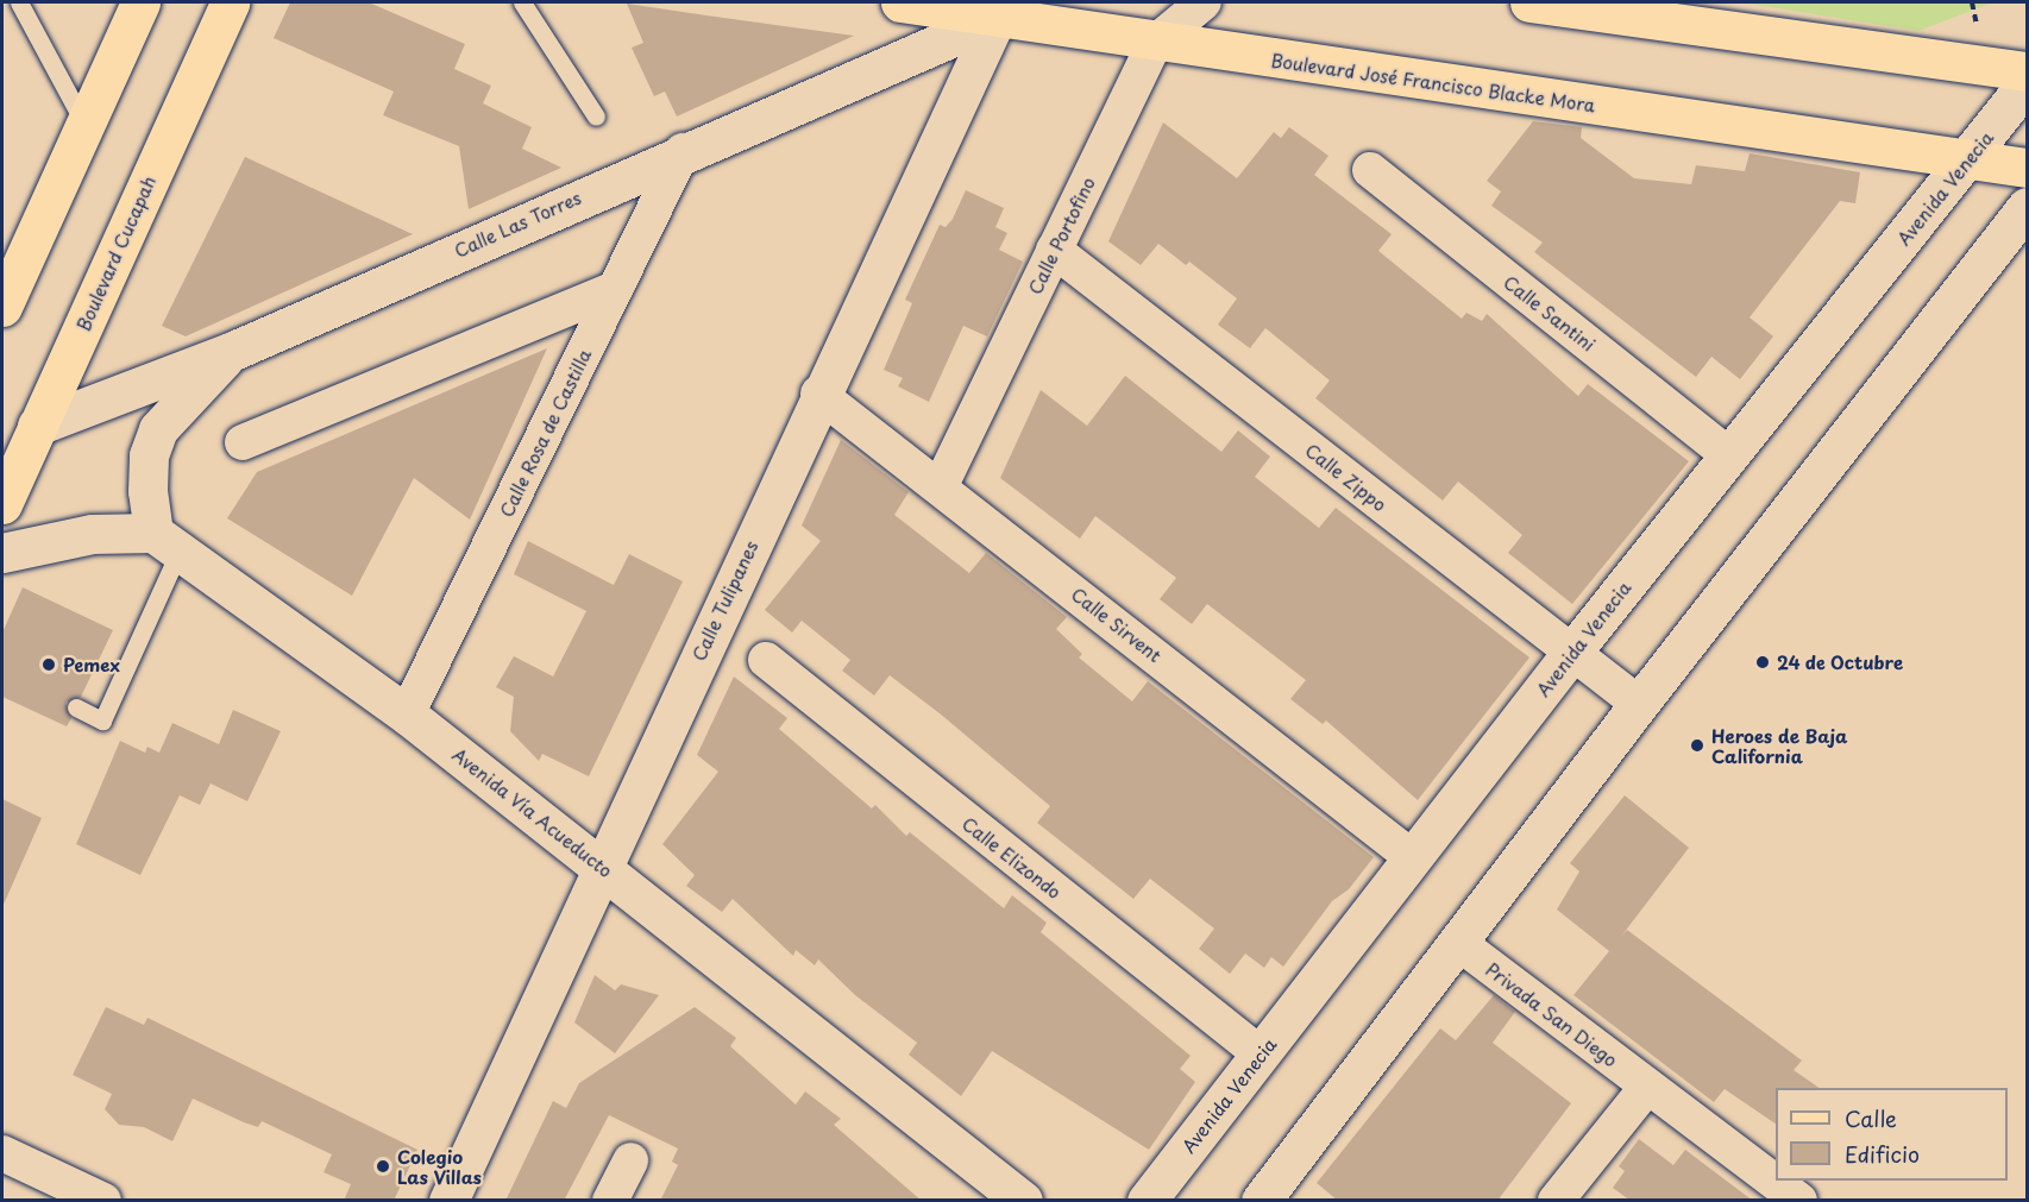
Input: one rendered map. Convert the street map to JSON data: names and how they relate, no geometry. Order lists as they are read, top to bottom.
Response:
{
  "streets": {
    "main road": ["Boulevard José Francisco Blacke Mora", "Boulevard Cucapah"],
    "street": [
      "Avenida Venecia",
      "Calle Las Torres",
      "Calle Portofino",
      "Calle Santini",
      "Calle Rosa de Castilla",
      "Calle Zippo",
      "Calle Tulipanes",
      "Calle Sirvent",
      "Avenida Vía Acueducto",
      "Calle Elizondo",
      "Privada San Diego"
    ]
  },
  "crossings": [
    ["Boulevard José Francisco Blacke Mora", "Avenida Venecia"],
    ["Boulevard José Francisco Blacke Mora", "Calle Las Torres"],
    ["Boulevard José Francisco Blacke Mora", "Calle Portofino"],
    ["Boulevard José Francisco Blacke Mora", "Calle Tulipanes"],
    ["Avenida Venecia", "Calle Santini"],
    ["Avenida Venecia", "Calle Zippo"],
    ["Avenida Venecia", "Calle Sirvent"],
    ["Avenida Venecia", "Calle Elizondo"],
    ["Calle Las Torres", "Boulevard Cucapah"],
    ["Calle Las Torres", "Calle Rosa de Castilla"],
    ["Calle Las Torres", "Calle Tulipanes"],
    ["Calle Portofino", "Calle Zippo"],
    ["Calle Portofino", "Calle Sirvent"],
    ["Calle Rosa de Castilla", "Avenida Vía Acueducto"],
    ["Calle Tulipanes", "Calle Sirvent"],
    ["Calle Tulipanes", "Avenida Vía Acueducto"]
  ],
  "places": [
    "24 de Octubre",
    "Pemex",
    "Heroes de Baja California",
    "Colegio Las Villas"
  ],
  "legend": ["Calle", "Edificio"]
}
